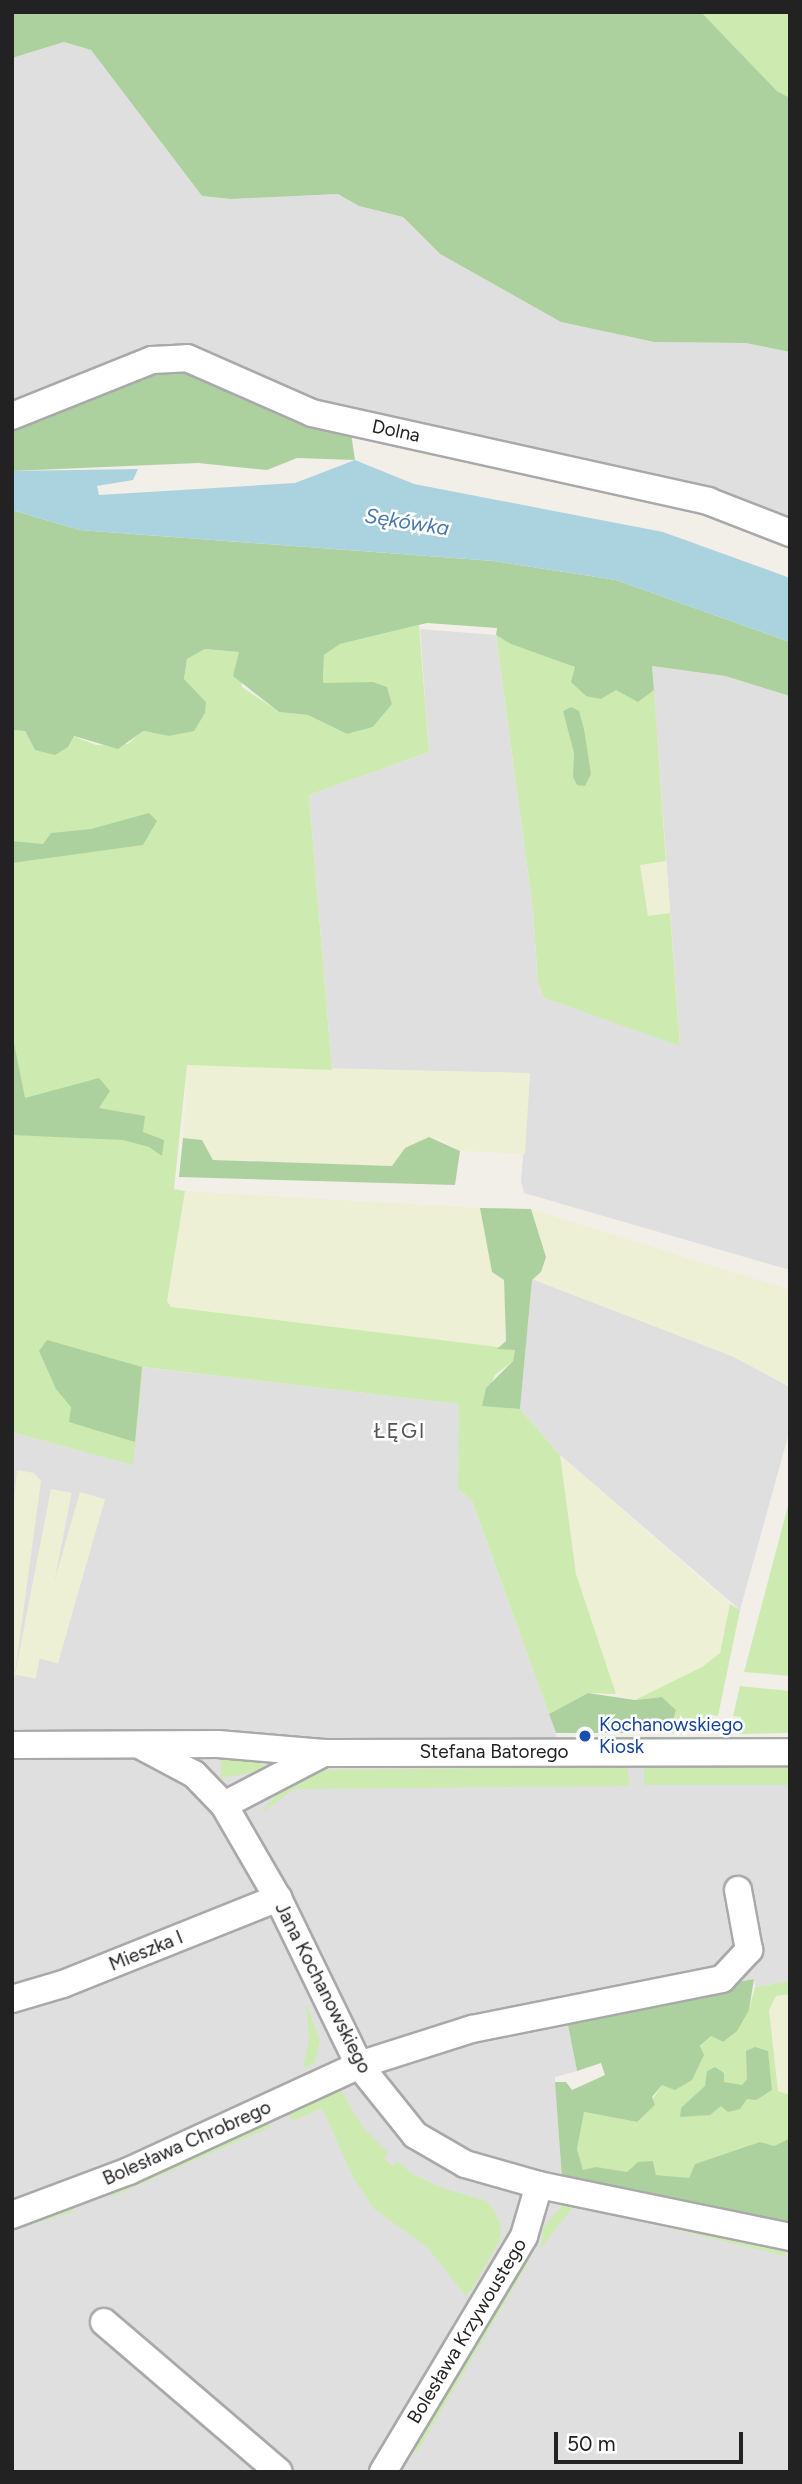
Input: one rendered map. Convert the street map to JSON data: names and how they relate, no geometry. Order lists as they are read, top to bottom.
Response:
{
  "streets": {
    "street": [
      "Dolna",
      "Stefana Batorego",
      "Mieszka I",
      "Jana Kochanowskiego",
      "Bolesława Chrobrego",
      "Bolesława Krzywoustego"
    ]
  },
  "crossings": [
    ["Stefana Batorego", "Jana Kochanowskiego"],
    ["Mieszka I", "Jana Kochanowskiego"],
    ["Jana Kochanowskiego", "Bolesława Chrobrego"],
    ["Jana Kochanowskiego", "Bolesława Krzywoustego"]
  ],
  "districts": ["ŁĘGI"],
  "water": ["Sękówka"],
  "places": ["Kochanowskiego Kiosk"],
  "scale_bar": "50 m"
}
